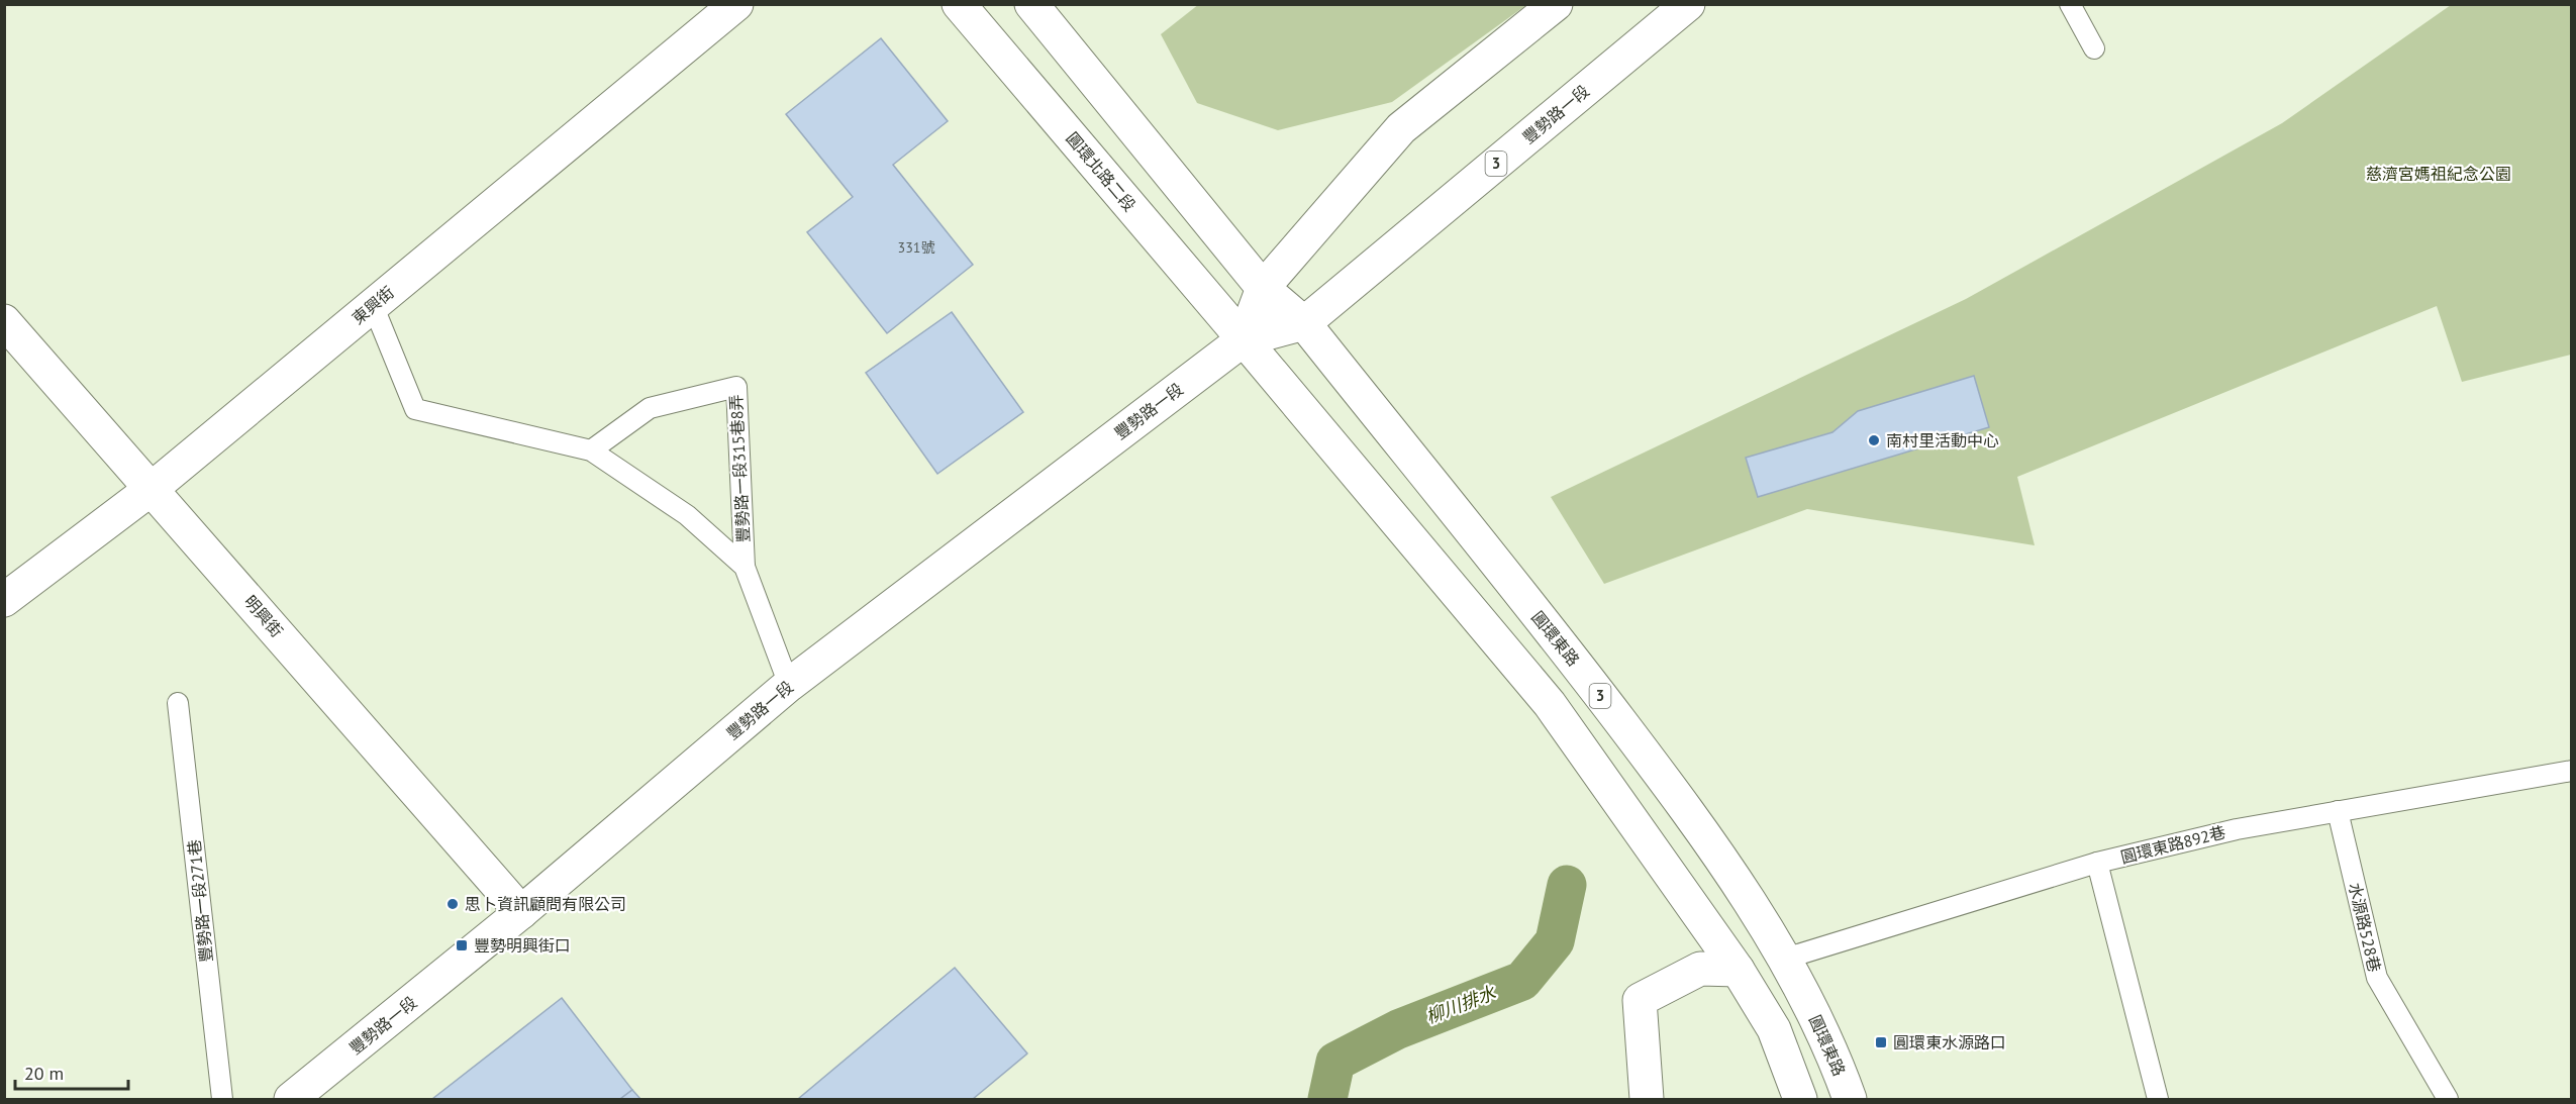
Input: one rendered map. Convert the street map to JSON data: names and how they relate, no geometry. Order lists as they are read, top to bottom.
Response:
{
  "streets": {
    "street": [
      "豐勢路一段",
      "3",
      "圓環北路二段",
      "東興街",
      "明興街",
      "圓環東路"
    ],
    "lane": [
      "豐勢路一段315巷8弄",
      "圓環東路892巷",
      "豐勢路一段271巷",
      "水源路528巷"
    ]
  },
  "crossings": [
    ["豐勢路一段", "圓環北路二段"],
    ["豐勢路一段", "豐勢路一段315巷8弄"],
    ["豐勢路一段", "明興街"],
    ["豐勢路一段", "圓環東路"],
    ["東興街", "豐勢路一段315巷8弄"],
    ["東興街", "明興街"],
    ["圓環東路", "圓環東路892巷"],
    ["圓環東路892巷", "水源路528巷"]
  ],
  "water": ["柳川排水"],
  "parks": ["慈濟宮媽祖紀念公園"],
  "places": {
    "other": ["南村里活動中心", "思卜資訊顧問有限公司"],
    "transit": ["豐勢明興街口", "圓環東水源路口"]
  },
  "house_numbers": ["331號"],
  "scale_bar": "20 m"
}
